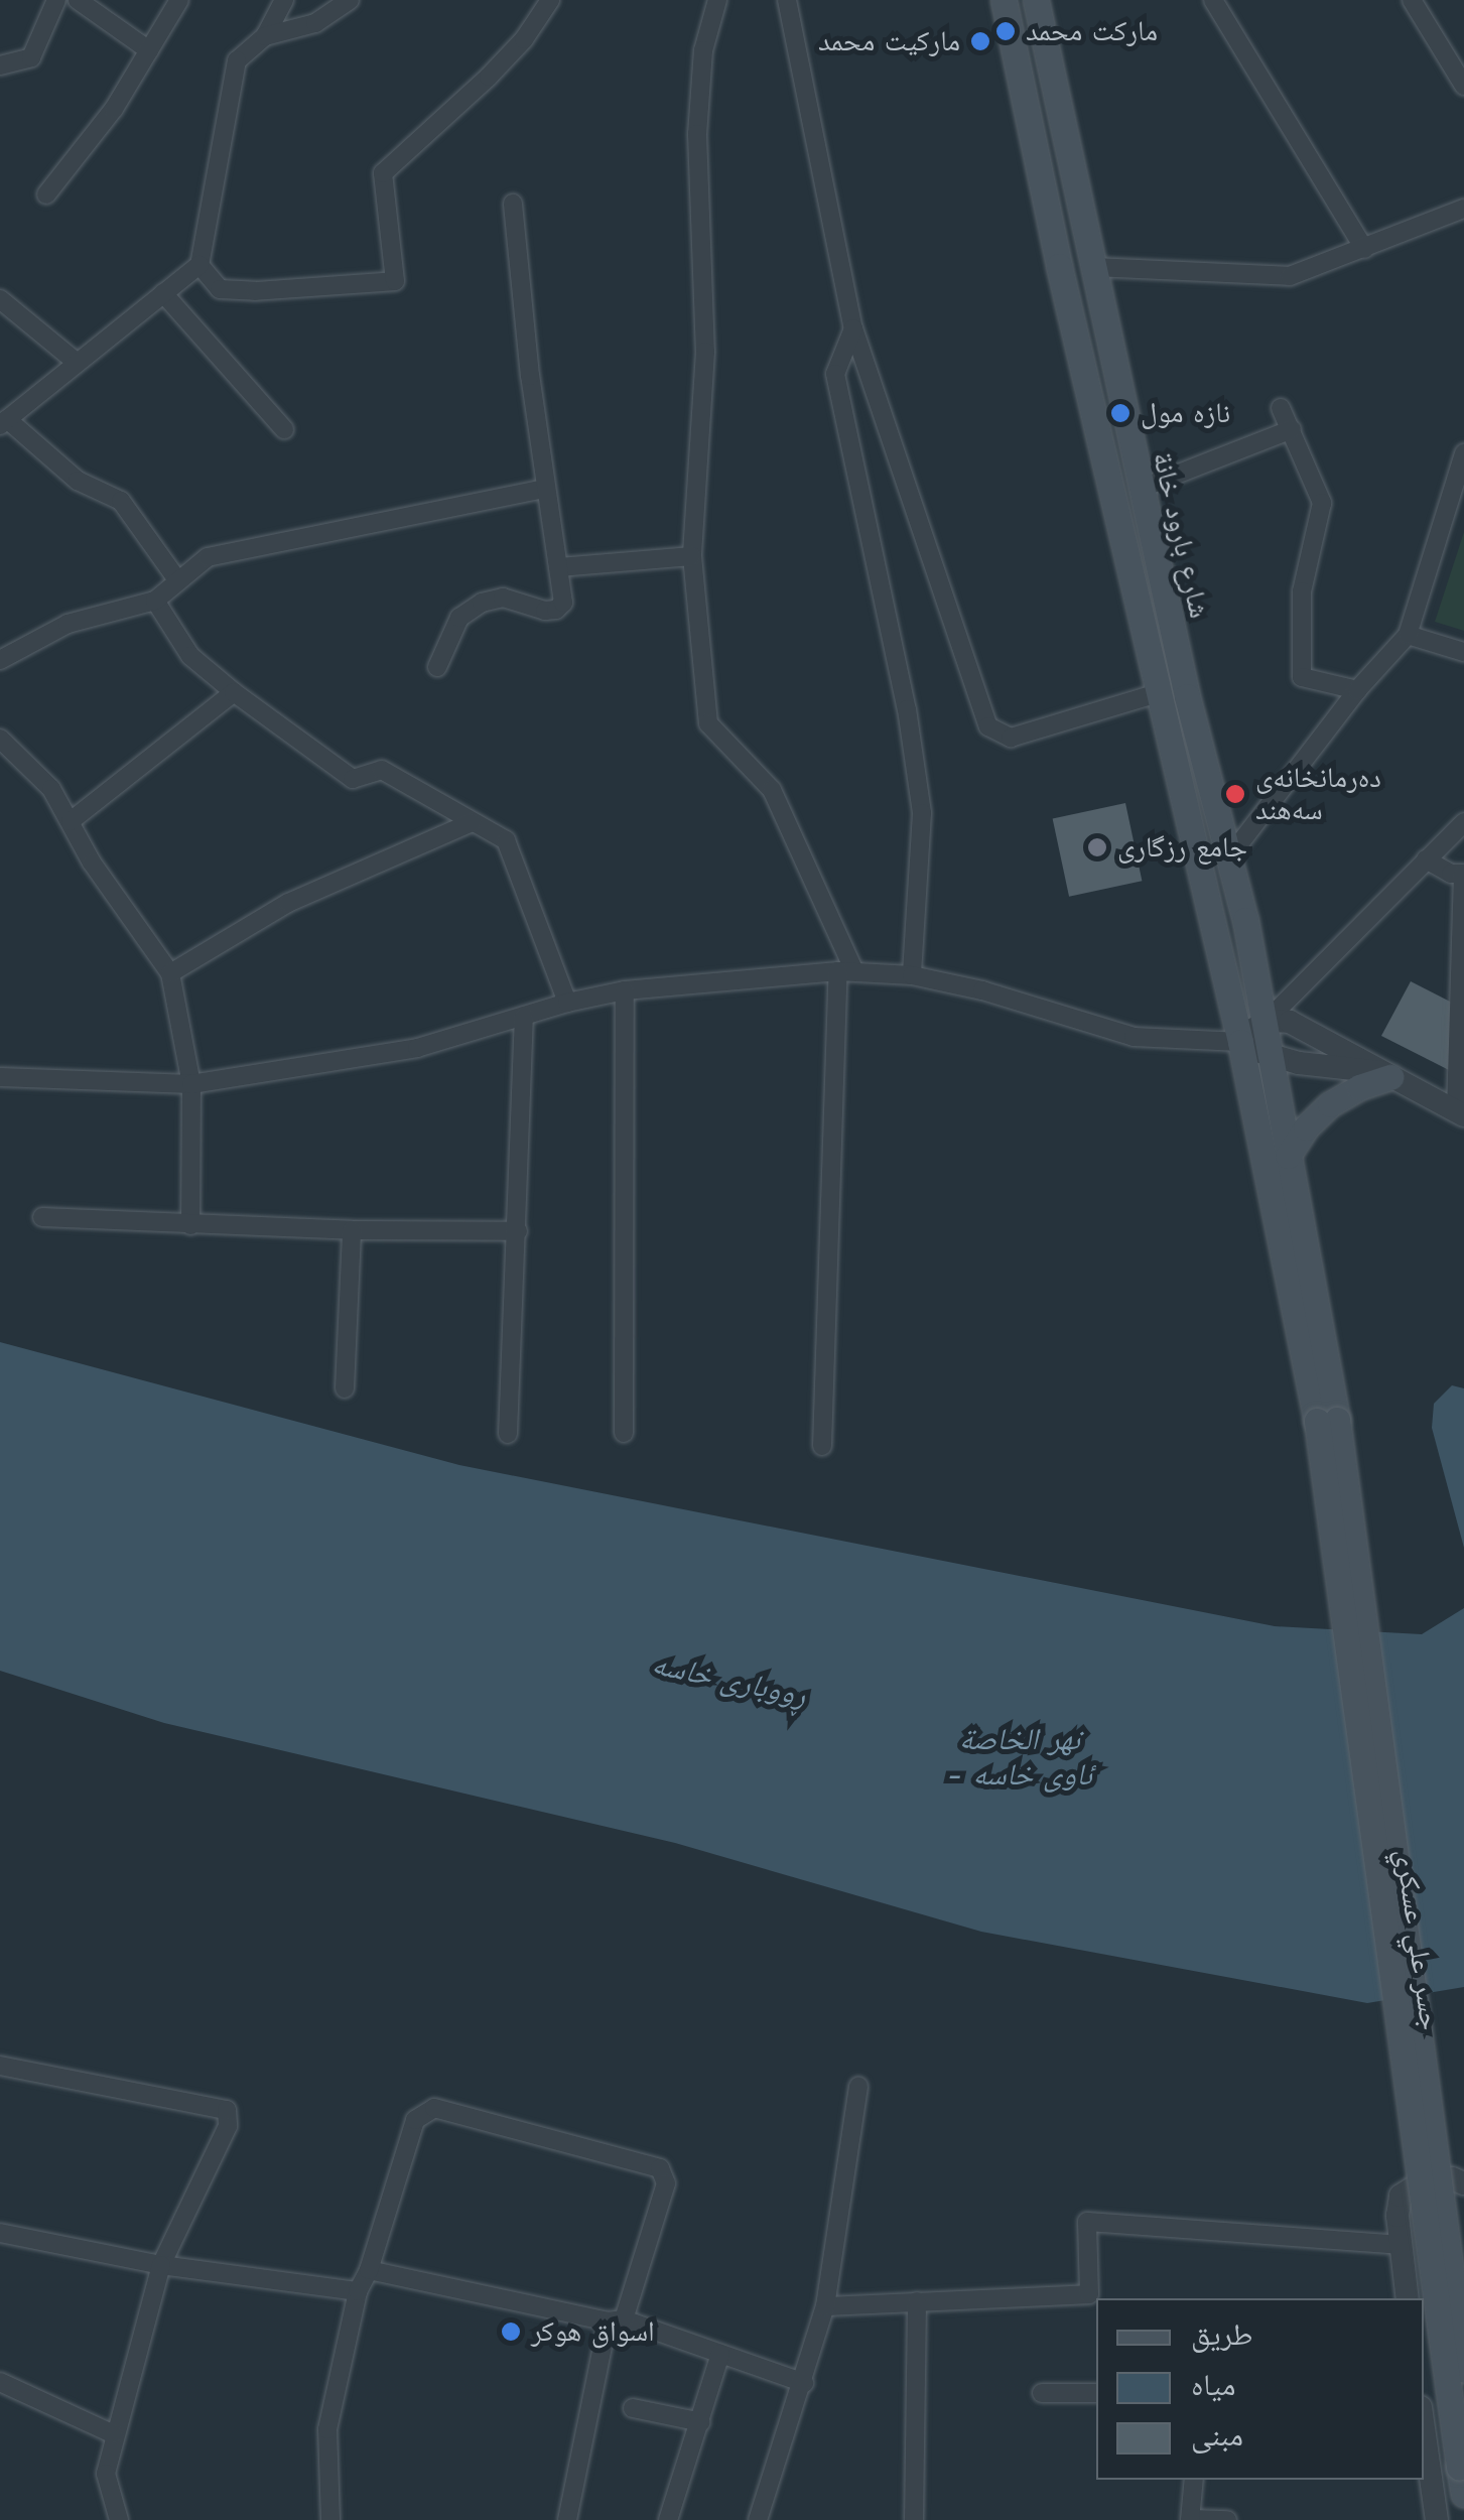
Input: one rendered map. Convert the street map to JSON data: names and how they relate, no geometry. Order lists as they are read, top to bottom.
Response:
{
  "streets": {
    "main road": ["شارع بارود خانة", "جسر علي عسكري"]
  },
  "crossings": [
    ["شارع بارود خانة", "جسر علي عسكري"]
  ],
  "water": ["ڕووباری خاسە", "نهر الخاصة - ئاوی خاسە"],
  "places": [
    "ماركت محمد",
    "ماركيت محمد",
    "نازه مول",
    "دەرمانخانەی سەهند",
    "جامع رزگاری",
    "اسواق هوكر"
  ],
  "legend": ["طريق", "مياه", "مبنى"]
}
